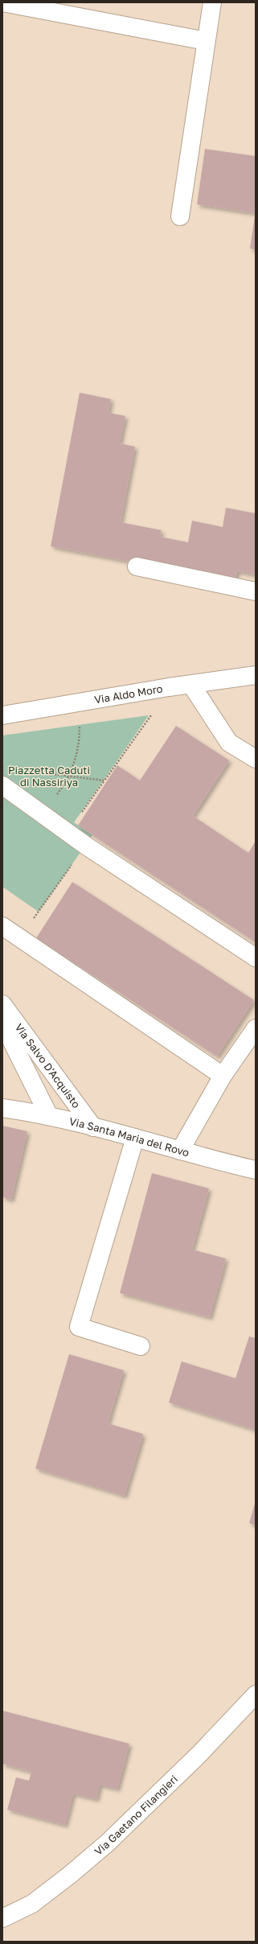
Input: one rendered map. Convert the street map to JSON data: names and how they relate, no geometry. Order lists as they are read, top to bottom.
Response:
{
  "streets": {
    "street": [
      "Via Aldo Moro",
      "Via Salvo D'Acquisto",
      "Via Santa Maria del Rovo",
      "Via Gaetano Filangieri"
    ]
  },
  "crossings": [
    ["Via Salvo D'Acquisto", "Via Santa Maria del Rovo"]
  ],
  "parks": ["Piazzetta Caduti di Nassiriya"]
}
